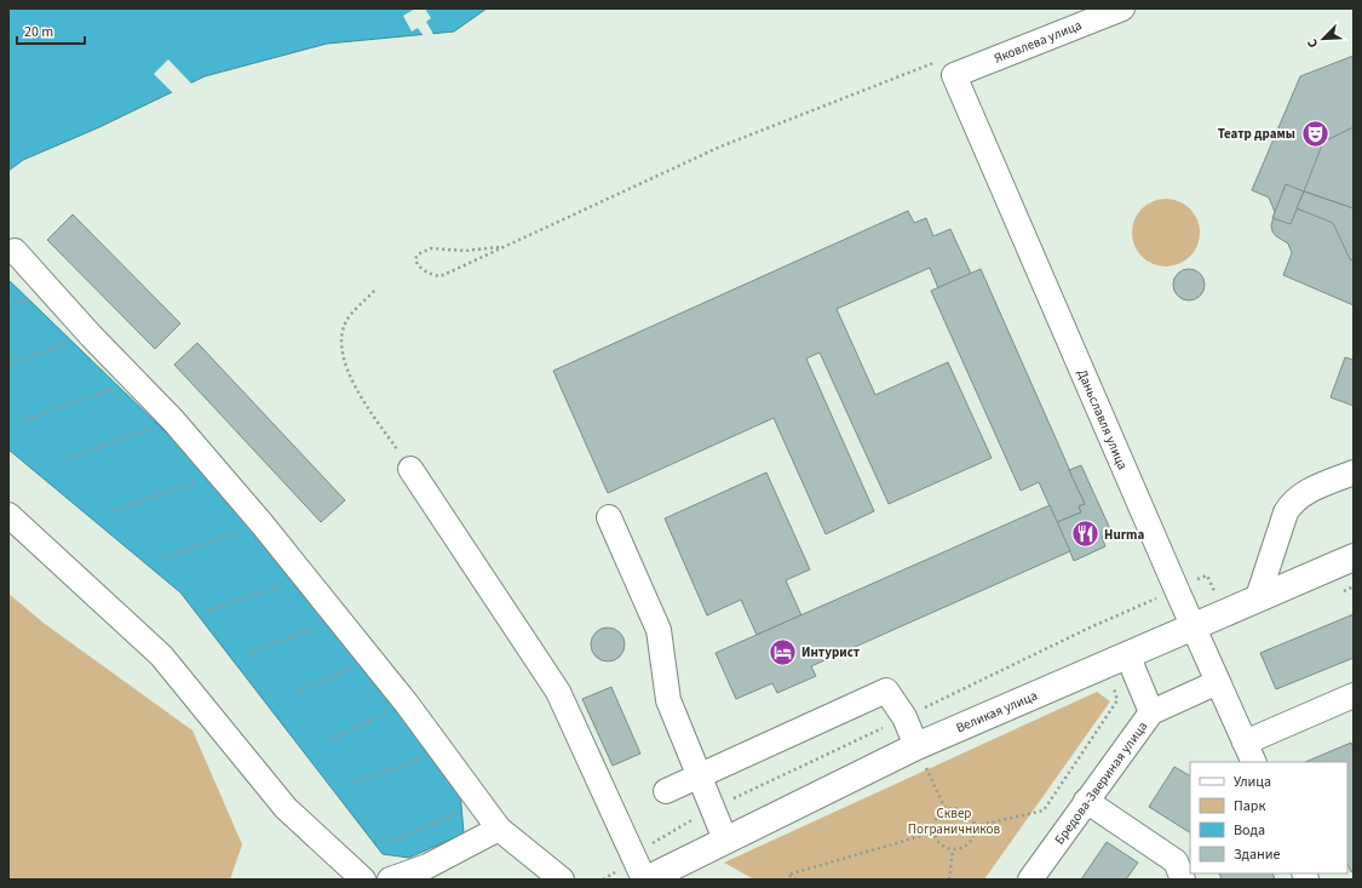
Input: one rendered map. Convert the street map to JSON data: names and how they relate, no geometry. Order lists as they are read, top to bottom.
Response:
{
  "streets": {
    "main road": ["Великая улица"],
    "street": ["Яковлева улица", "Даньславля улица", "Бредова-Звериная улица"]
  },
  "crossings": [
    ["Яковлева улица", "Даньславля улица"],
    ["Даньславля улица", "Великая улица"],
    ["Великая улица", "Бредова-Звериная улица"]
  ],
  "parks": ["Сквер Пограничников"],
  "places": {
    "theatre": ["Театр драмы"],
    "restaurant": ["Hurma"],
    "hotel": ["Интурист"]
  },
  "legend": [
    "Улица",
    "Парк",
    "Вода",
    "Здание"
  ],
  "scale_bar": "20 m",
  "north": "bottom left"
}
